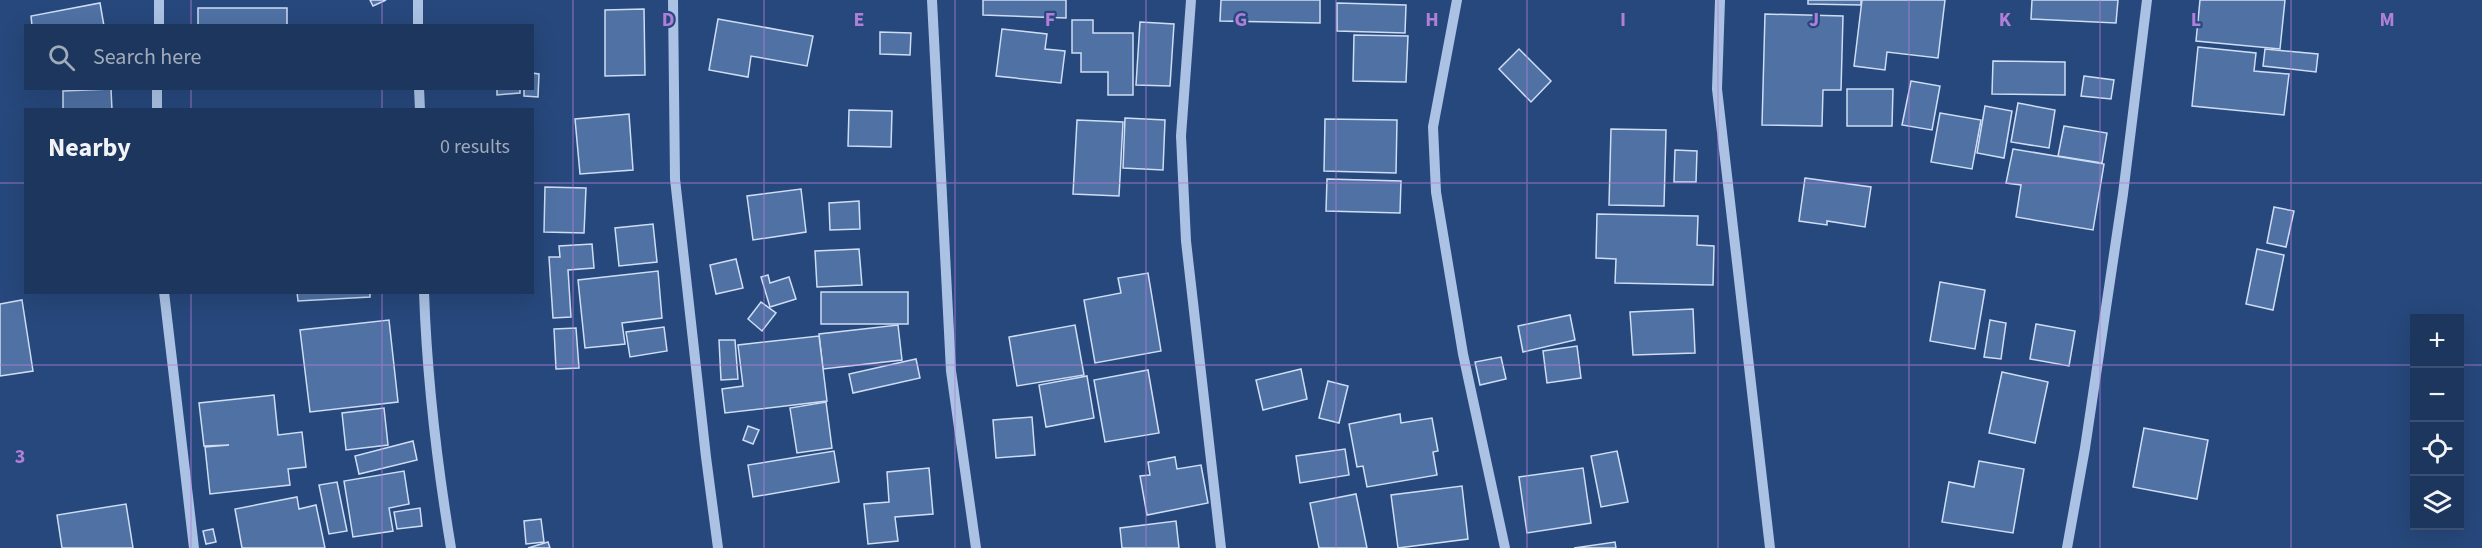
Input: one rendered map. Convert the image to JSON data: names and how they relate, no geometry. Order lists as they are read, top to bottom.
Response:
{
  "page": {
    "search": "Search here",
    "heading": ["Nearby", "0 results"],
    "map_buttons": ["+", "−"]
  },
  "grid": {
    "columns": [
      "D",
      "E",
      "F",
      "G",
      "H",
      "I",
      "J",
      "K",
      "L",
      "M"
    ],
    "rows": ["3"]
  }
}
